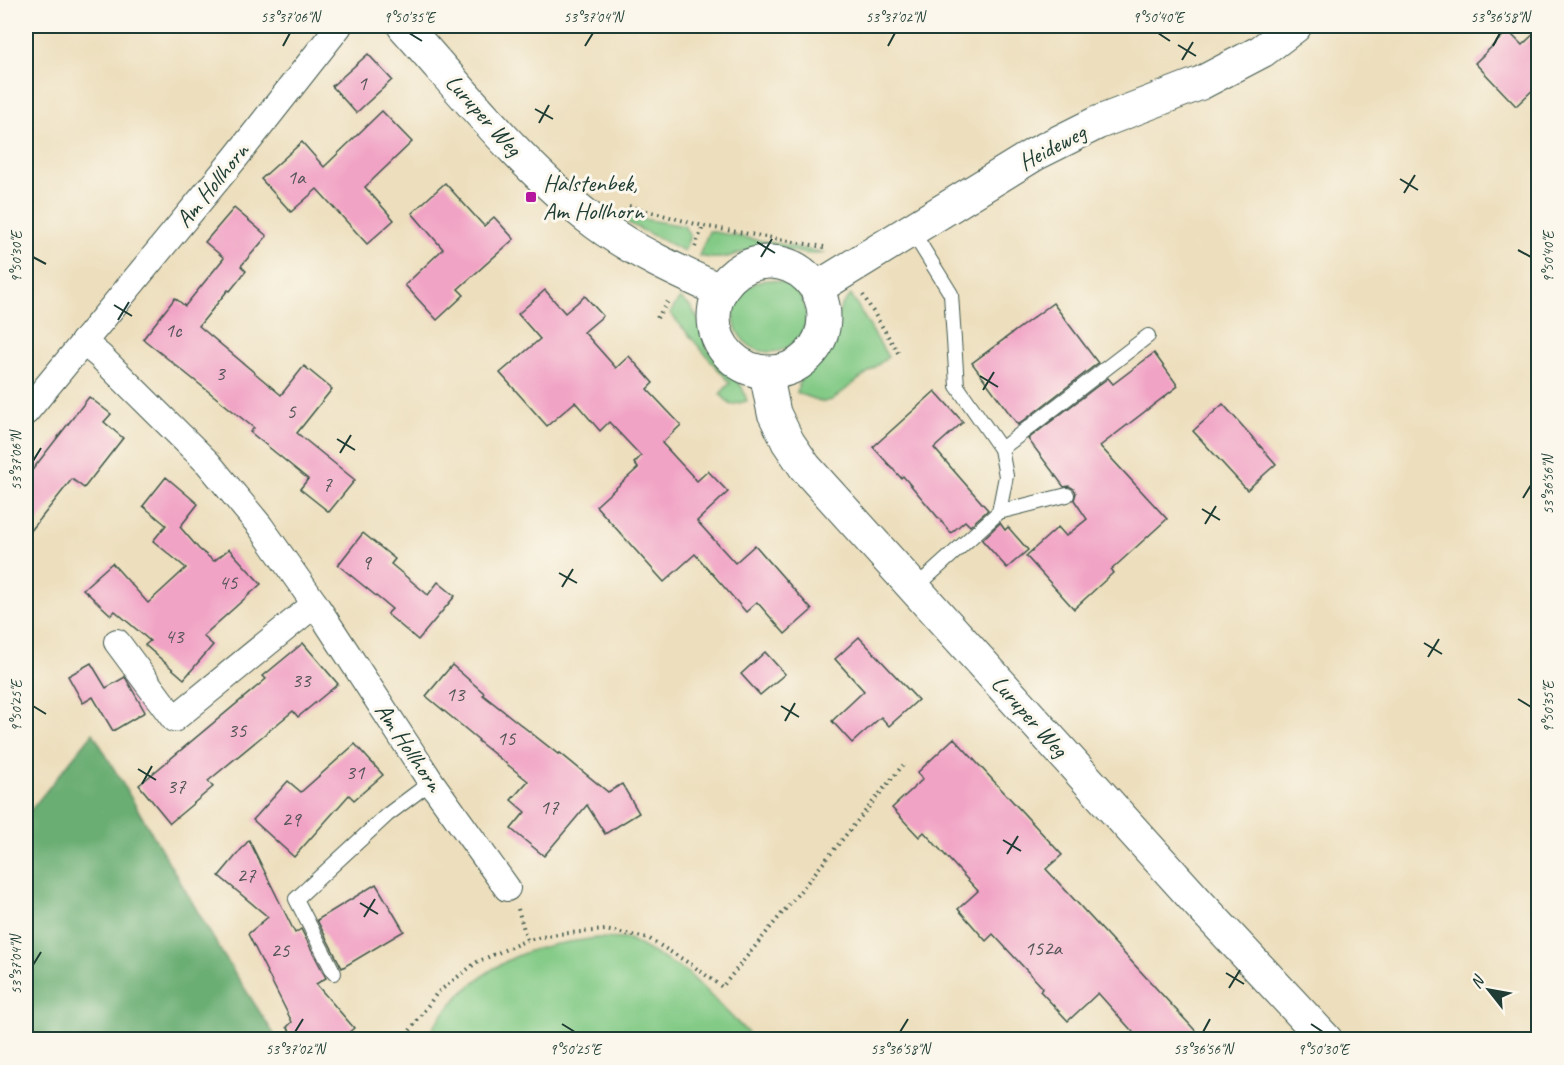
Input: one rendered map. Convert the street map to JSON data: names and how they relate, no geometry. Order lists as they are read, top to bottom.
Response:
{
  "streets": {
    "street": ["Luruper Weg", "Heideweg", "Am Hollhorn"]
  },
  "crossings": [
    ["Luruper Weg", "Heideweg"]
  ],
  "places": {
    "transit": ["Halstenbek, Am Hollhorn"]
  },
  "house_numbers": [
    "1",
    "1a",
    "1c",
    "3",
    "5",
    "7",
    "9",
    "45",
    "43",
    "33",
    "13",
    "35",
    "15",
    "31",
    "37",
    "17",
    "29",
    "27",
    "152a",
    "25"
  ],
  "north": "top left",
  "coordinates": [
    "53°37'06\"N",
    "9°50'35\"E",
    "53°37'04\"N",
    "53°37'02\"N",
    "9°50'40\"E",
    "53°36'58\"N",
    "9°50'30\"E",
    "53°36'56\"N",
    "9°50'25\"E"
  ]
}
